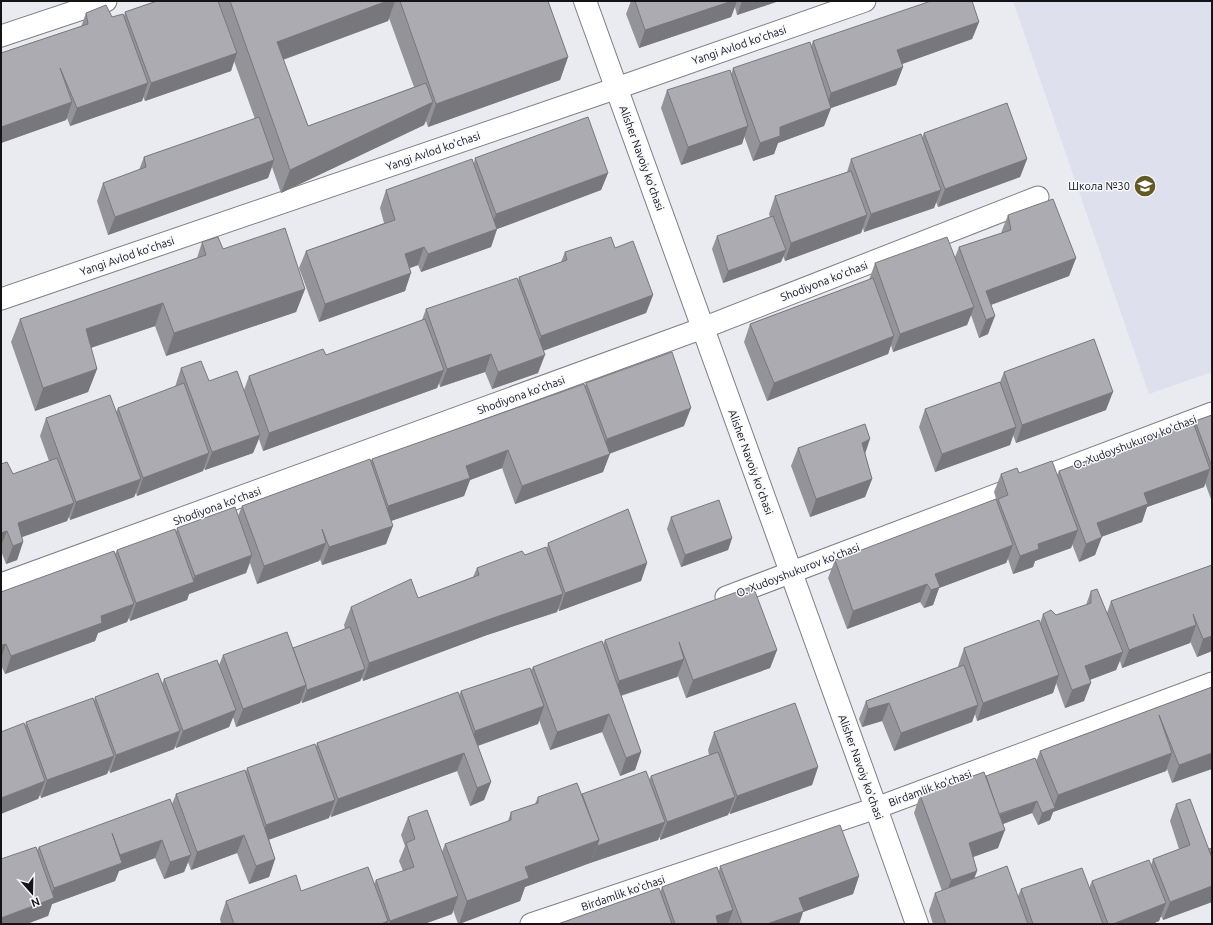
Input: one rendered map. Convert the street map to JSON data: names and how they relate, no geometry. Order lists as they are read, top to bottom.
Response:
{
  "streets": {
    "street": [
      "Yangi Avlod ko'chasi",
      "Alisher Navoiy ko'chasi",
      "Shodiyona ko'chasi",
      "O. Xudoyshukurov ko'chasi",
      "Birdamlik ko'chasi"
    ]
  },
  "crossings": [
    ["Yangi Avlod ko'chasi", "Alisher Navoiy ko'chasi"],
    ["Alisher Navoiy ko'chasi", "Shodiyona ko'chasi"],
    ["Alisher Navoiy ko'chasi", "O. Xudoyshukurov ko'chasi"],
    ["Alisher Navoiy ko'chasi", "Birdamlik ko'chasi"]
  ],
  "places": {
    "school or university": ["Школа №30"]
  },
  "north": "bottom"
}
